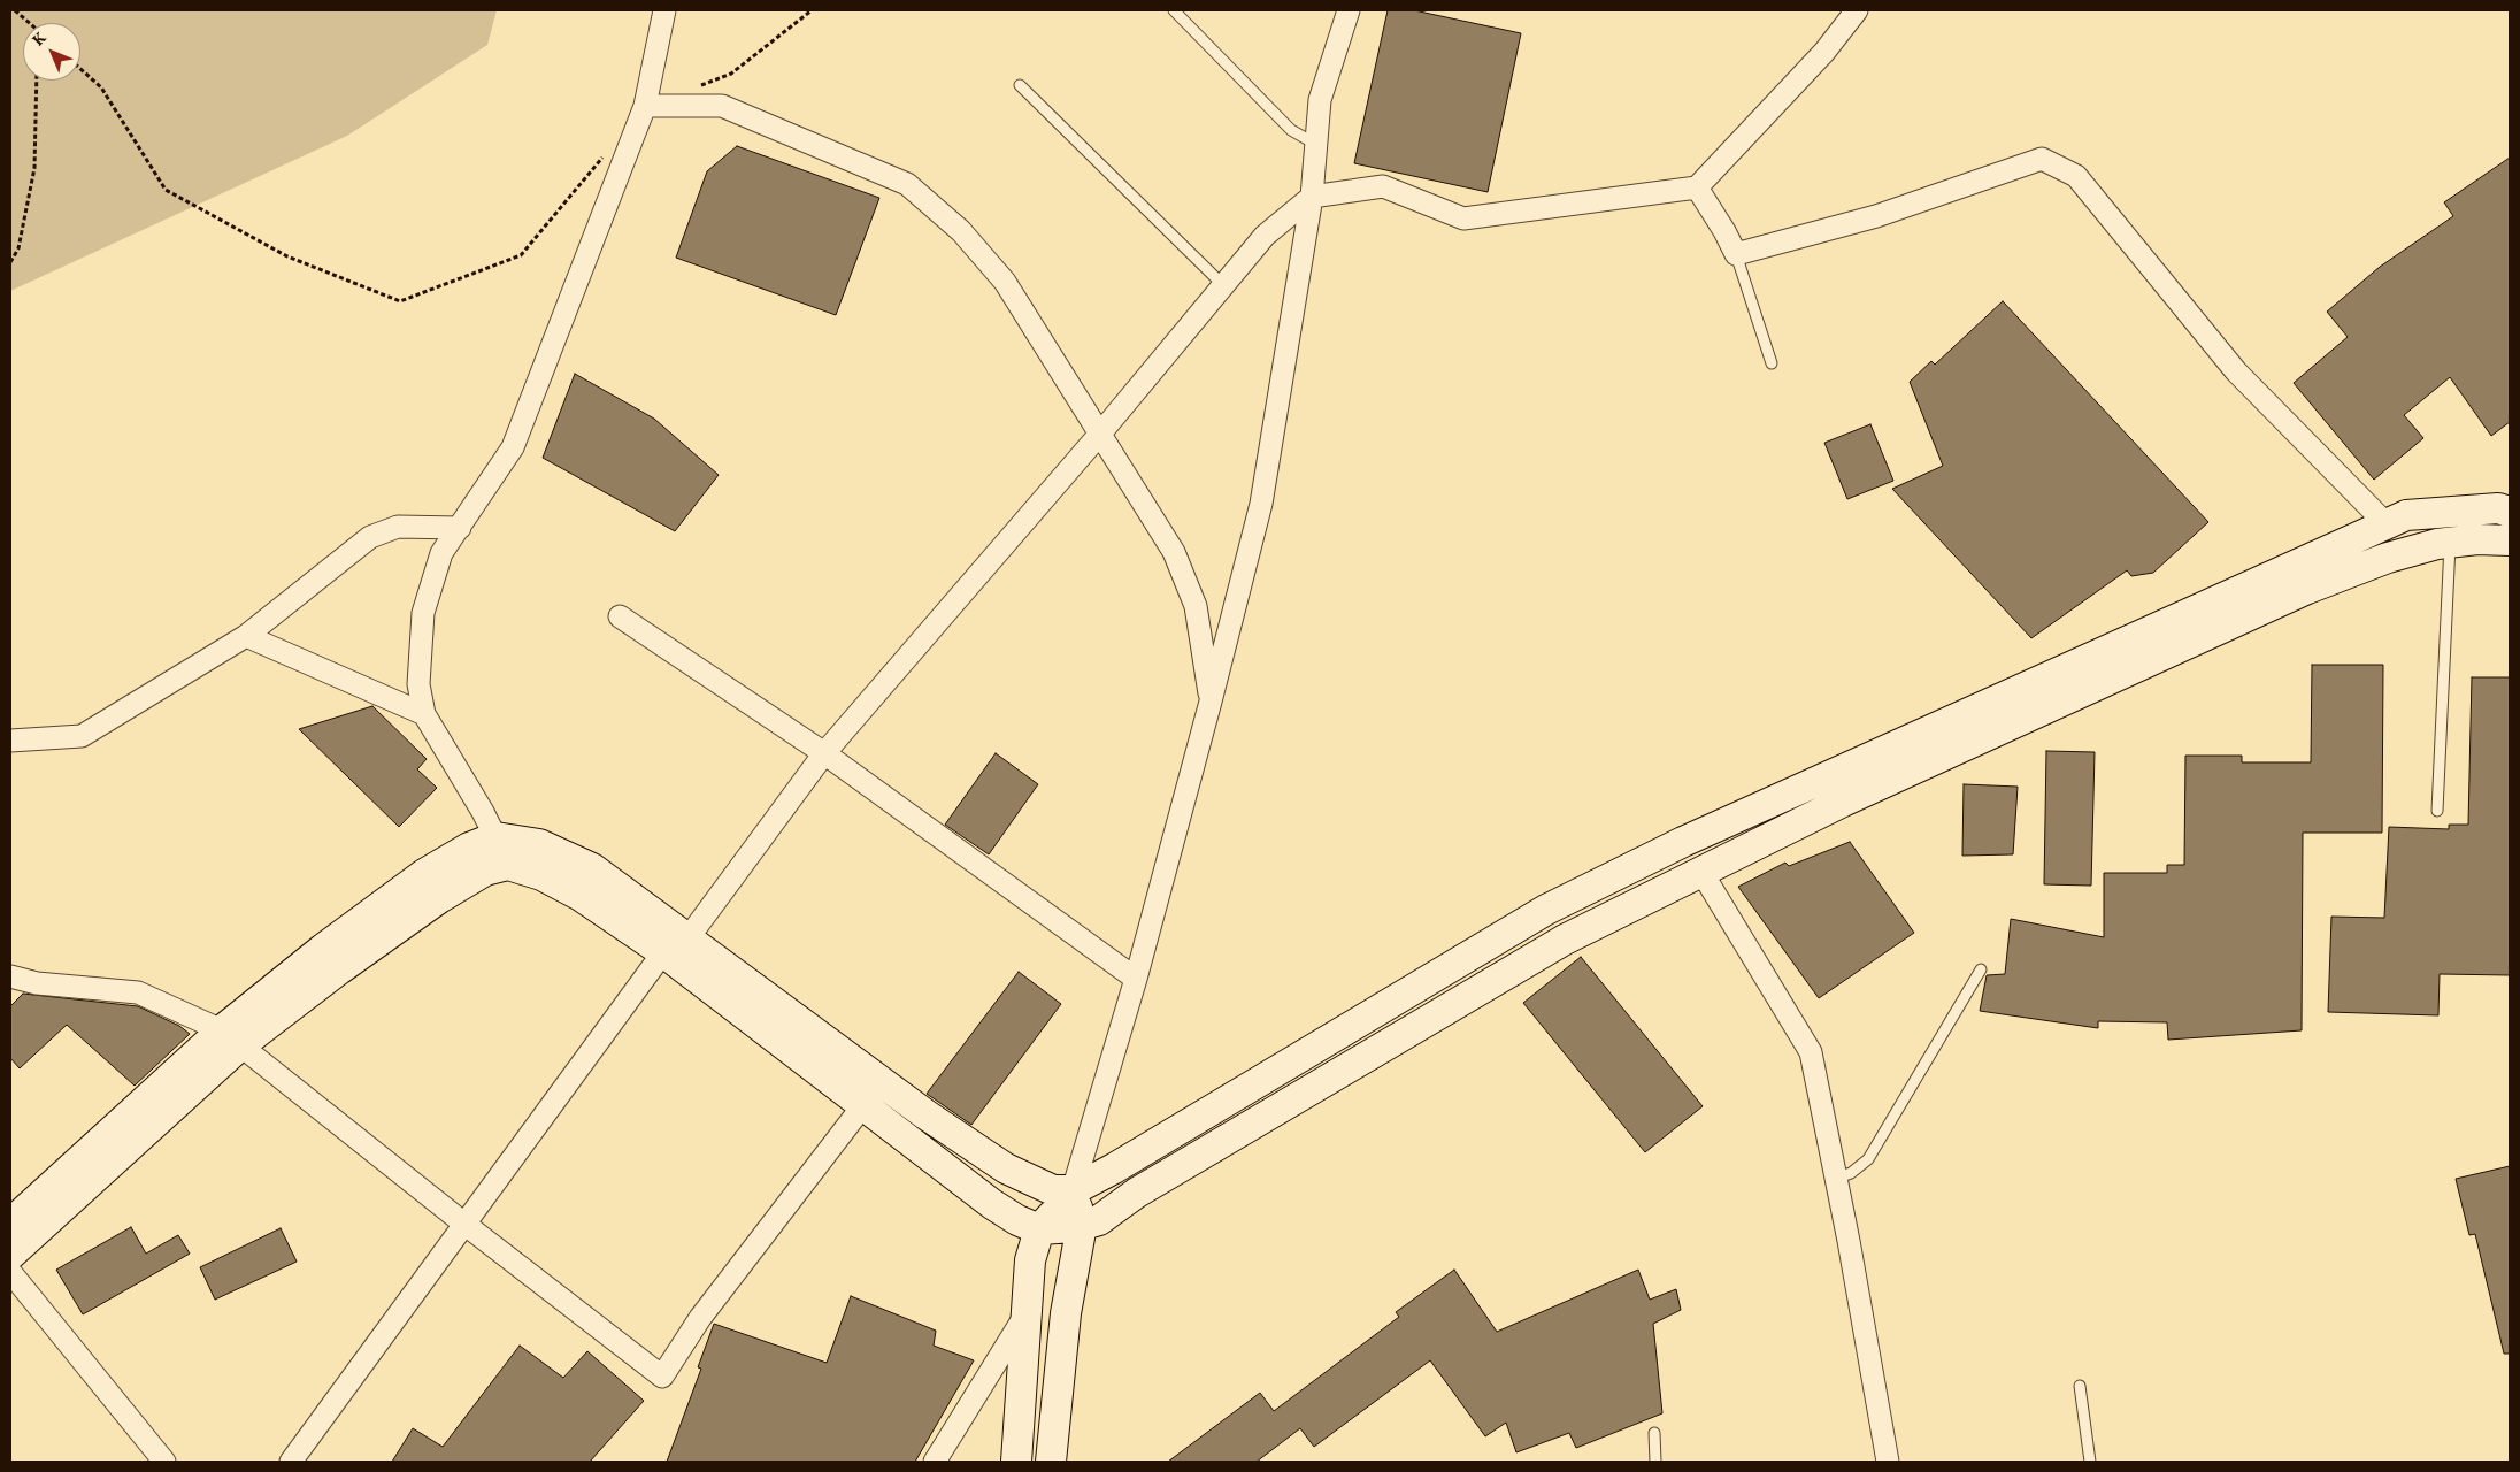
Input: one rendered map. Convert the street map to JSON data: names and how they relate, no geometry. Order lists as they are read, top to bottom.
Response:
{
  "north": "top left"
}
